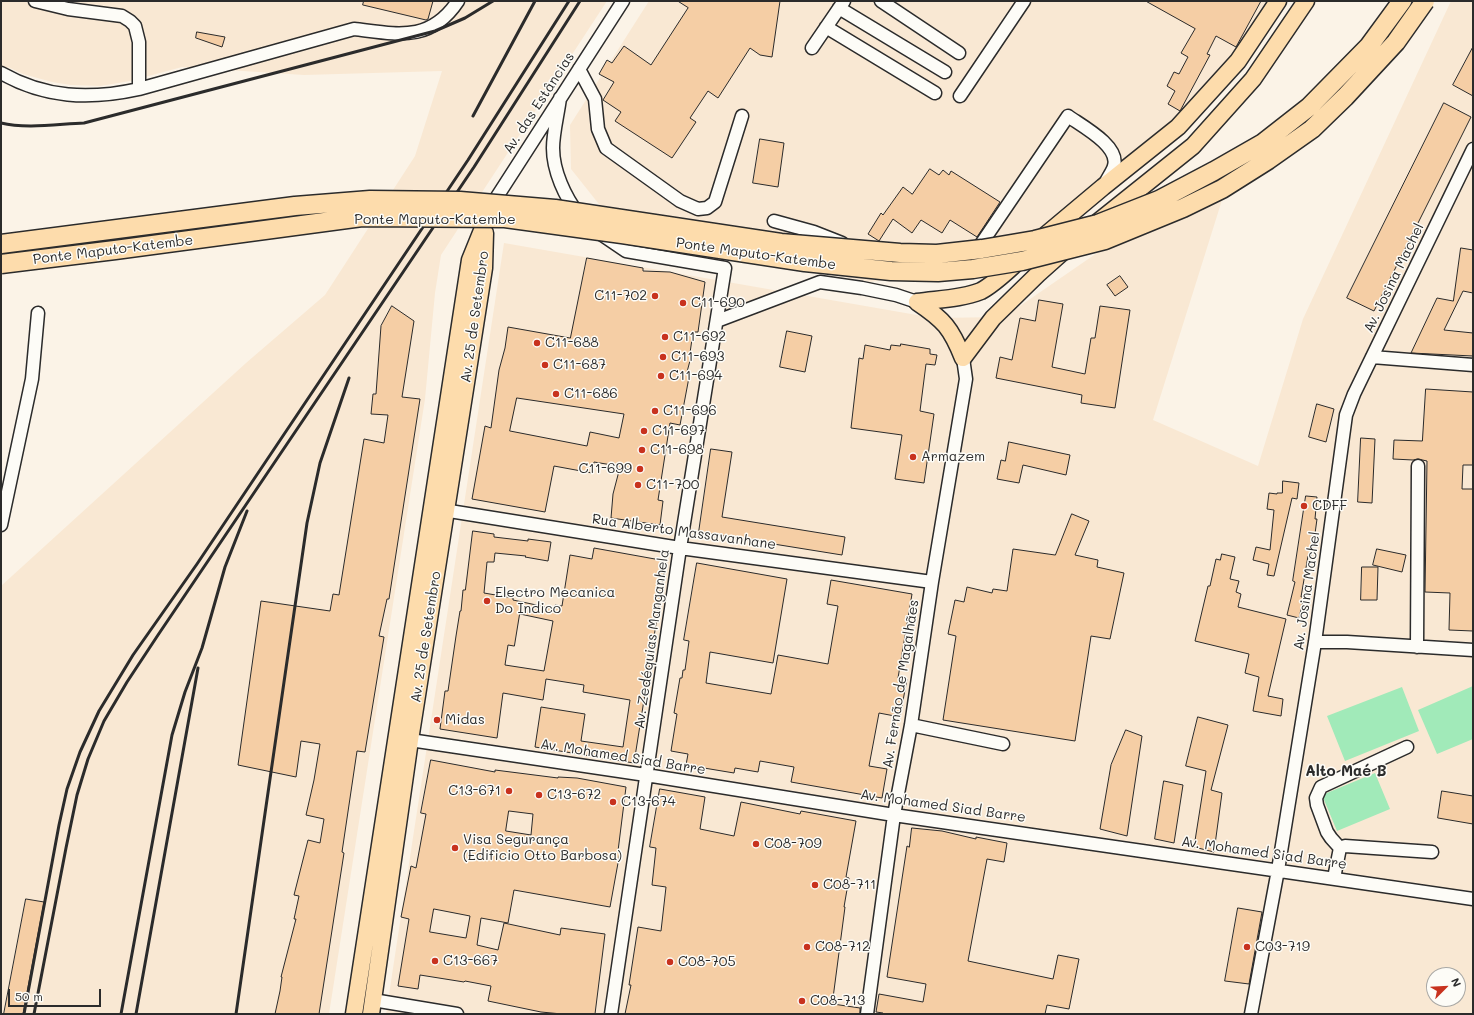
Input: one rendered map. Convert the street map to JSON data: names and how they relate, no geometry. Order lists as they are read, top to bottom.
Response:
{
  "streets": {
    "highway": ["Ponte Maputo-Katembe"],
    "main road": ["Av. 25 de Setembro"],
    "street": [
      "Av. das Estâncias",
      "Av. Josina Machel",
      "Rua Alberto Massavanhane",
      "Av. Zedéquias Manganhela",
      "Av. Fernão de Magalhães",
      "Av. Mohamed Siad Barre"
    ]
  },
  "crossings": [
    ["Av. das Estâncias", "Av. 25 de Setembro"],
    ["Av. das Estâncias", "Av. Zedéquias Manganhela"],
    ["Av. Josina Machel", "Av. Mohamed Siad Barre"],
    ["Av. 25 de Setembro", "Rua Alberto Massavanhane"],
    ["Av. 25 de Setembro", "Av. Mohamed Siad Barre"],
    ["Rua Alberto Massavanhane", "Av. Zedéquias Manganhela"],
    ["Rua Alberto Massavanhane", "Av. Fernão de Magalhães"],
    ["Av. Zedéquias Manganhela", "Av. Mohamed Siad Barre"],
    ["Av. Fernão de Magalhães", "Av. Mohamed Siad Barre"]
  ],
  "districts": ["Alto Maé B"],
  "places": [
    "C11-702",
    "C11-690",
    "C11-692",
    "C11-688",
    "C11-693",
    "C11-687",
    "C11-694",
    "C11-686",
    "C11-696",
    "C11-697",
    "C11-698",
    "Armazem",
    "C11-699",
    "C11-700",
    "CDFF",
    "Electro Mecanica Do Indico",
    "Midas",
    "C13-671",
    "C13-672",
    "C13-674",
    "C08-709",
    "Visa Segurança (Edificio Otto Barbosa)",
    "C08-711",
    "C08-712",
    "C03-719",
    "C13-667",
    "C08-705",
    "C08-713"
  ],
  "scale_bar": "50 m",
  "north": "top right"
}
